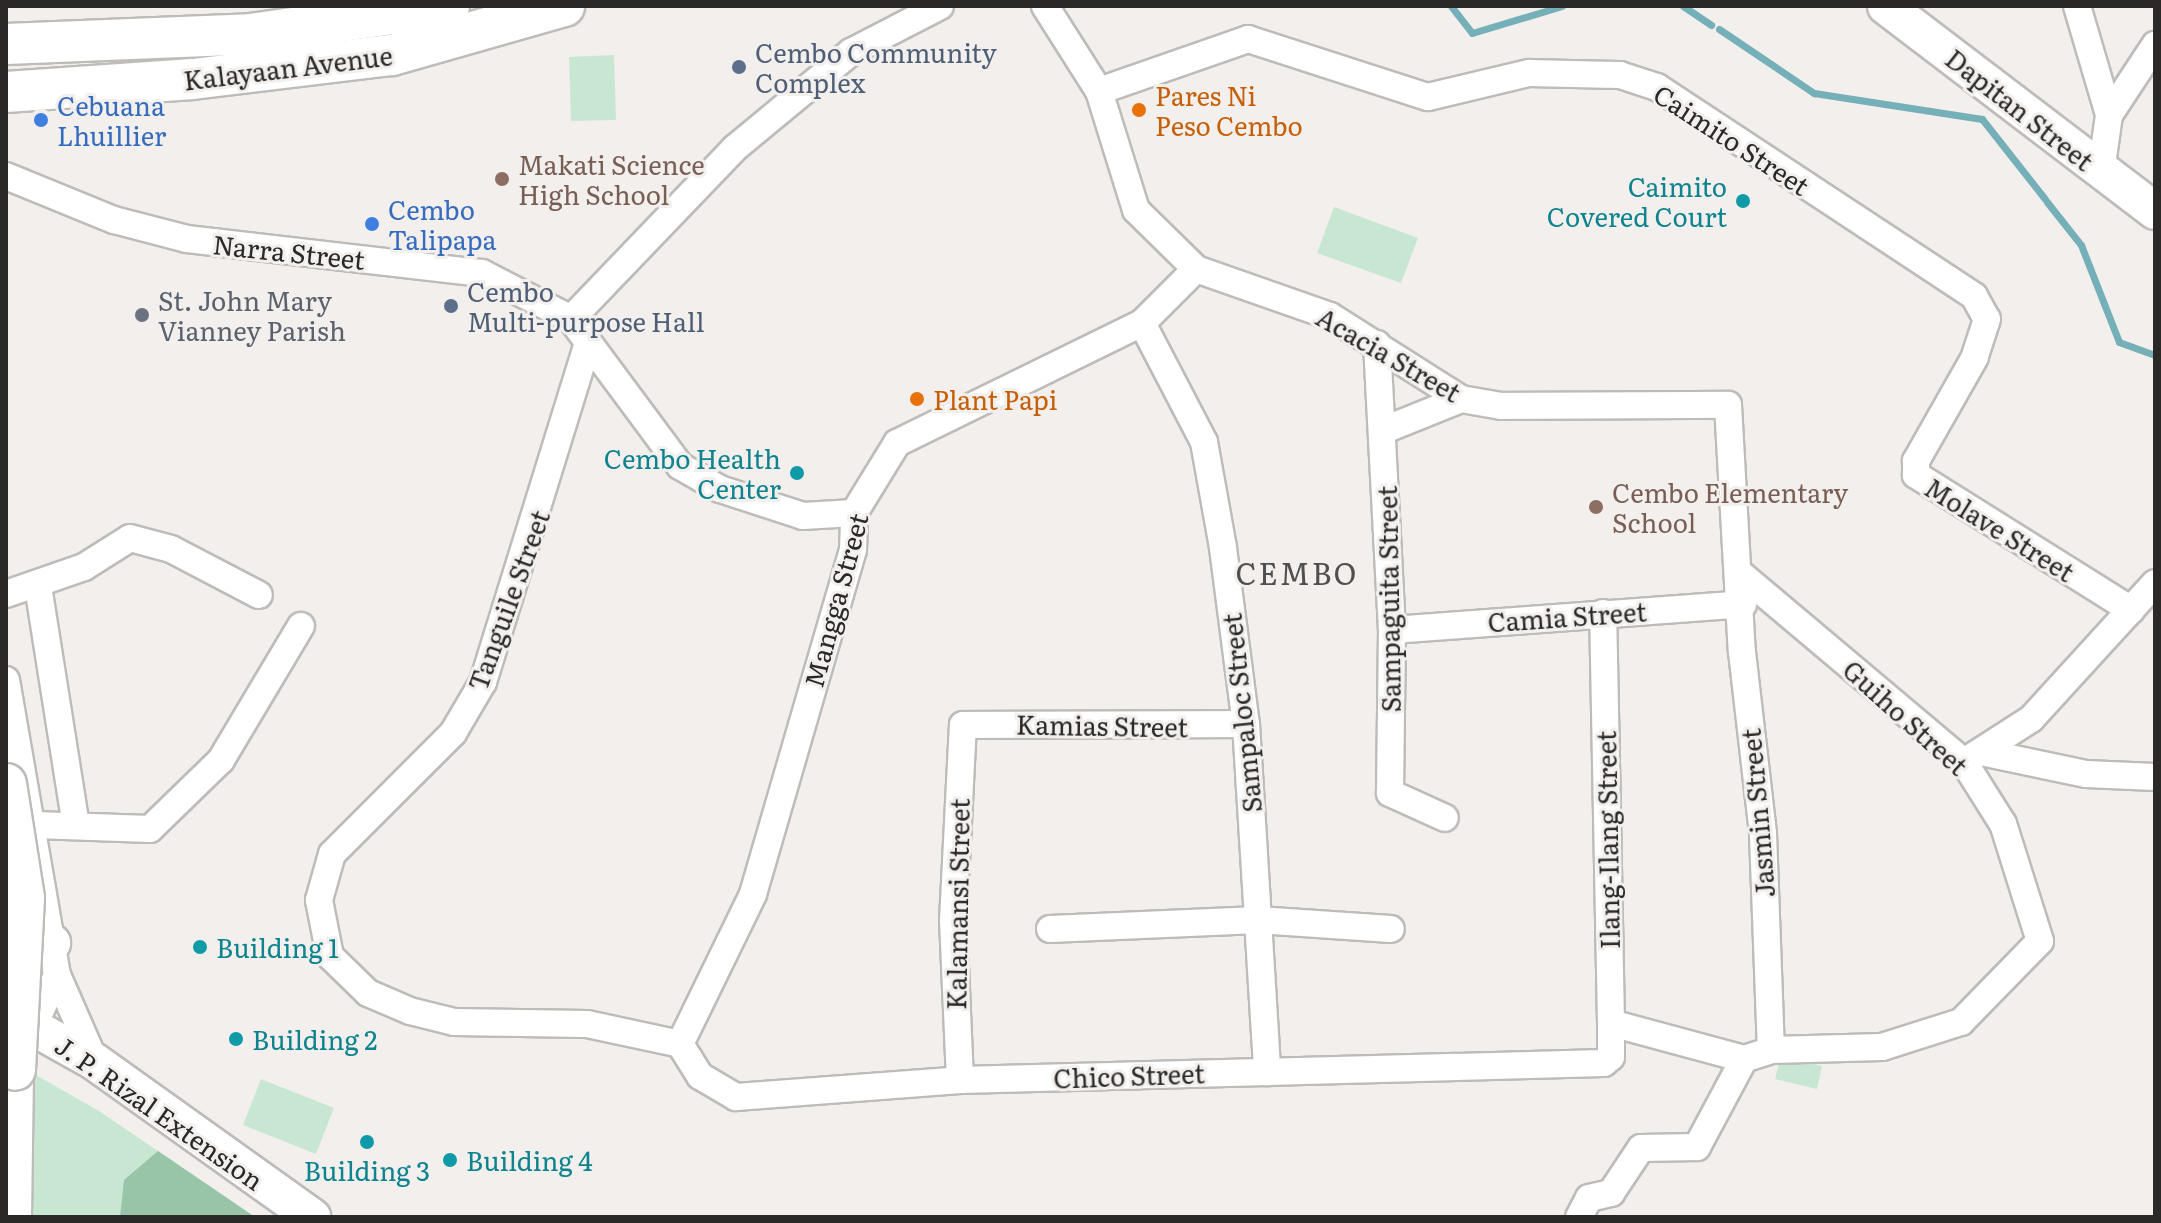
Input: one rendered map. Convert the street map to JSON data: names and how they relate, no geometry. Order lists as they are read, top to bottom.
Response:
{
  "streets": {
    "main road": ["Kalayaan Avenue", "Dapitan Street", "J. P. Rizal Extension"],
    "street": [
      "Caimito Street",
      "Narra Street",
      "Acacia Street",
      "Molave Street",
      "Sampaguita Street",
      "Tanguile Street",
      "Mangga Street",
      "Camia Street",
      "Sampaloc Street",
      "Guiho Street",
      "Kamias Street",
      "Jasmin Street",
      "Ilang-Ilang Street",
      "Kalamansi Street",
      "Chico Street"
    ]
  },
  "crossings": [
    ["Caimito Street", "Acacia Street"],
    ["Caimito Street", "Molave Street"],
    ["Acacia Street", "Sampaguita Street"],
    ["Acacia Street", "Mangga Street"],
    ["Acacia Street", "Guiho Street"],
    ["Acacia Street", "Jasmin Street"],
    ["Sampaguita Street", "Camia Street"],
    ["Tanguile Street", "Mangga Street"],
    ["Tanguile Street", "Chico Street"],
    ["Mangga Street", "Sampaloc Street"],
    ["Mangga Street", "Chico Street"],
    ["Camia Street", "Jasmin Street"],
    ["Camia Street", "Ilang-Ilang Street"],
    ["Sampaloc Street", "Kamias Street"],
    ["Sampaloc Street", "Chico Street"],
    ["Guiho Street", "Jasmin Street"],
    ["Kamias Street", "Kalamansi Street"],
    ["Ilang-Ilang Street", "Chico Street"],
    ["Kalamansi Street", "Chico Street"]
  ],
  "districts": ["CEMBO"],
  "places": [
    "Cembo Community Complex",
    "Pares Ni Peso Cembo",
    "Cebuana Lhuillier",
    "Makati Science High School",
    "Caimito Covered Court",
    "Cembo Talipapa",
    "Cembo Multi-purpose Hall",
    "St. John Mary Vianney Parish",
    "Plant Papi",
    "Cembo Health Center",
    "Cembo Elementary School",
    "Building 1",
    "Building 2",
    "Building 3",
    "Building 4"
  ]
}
